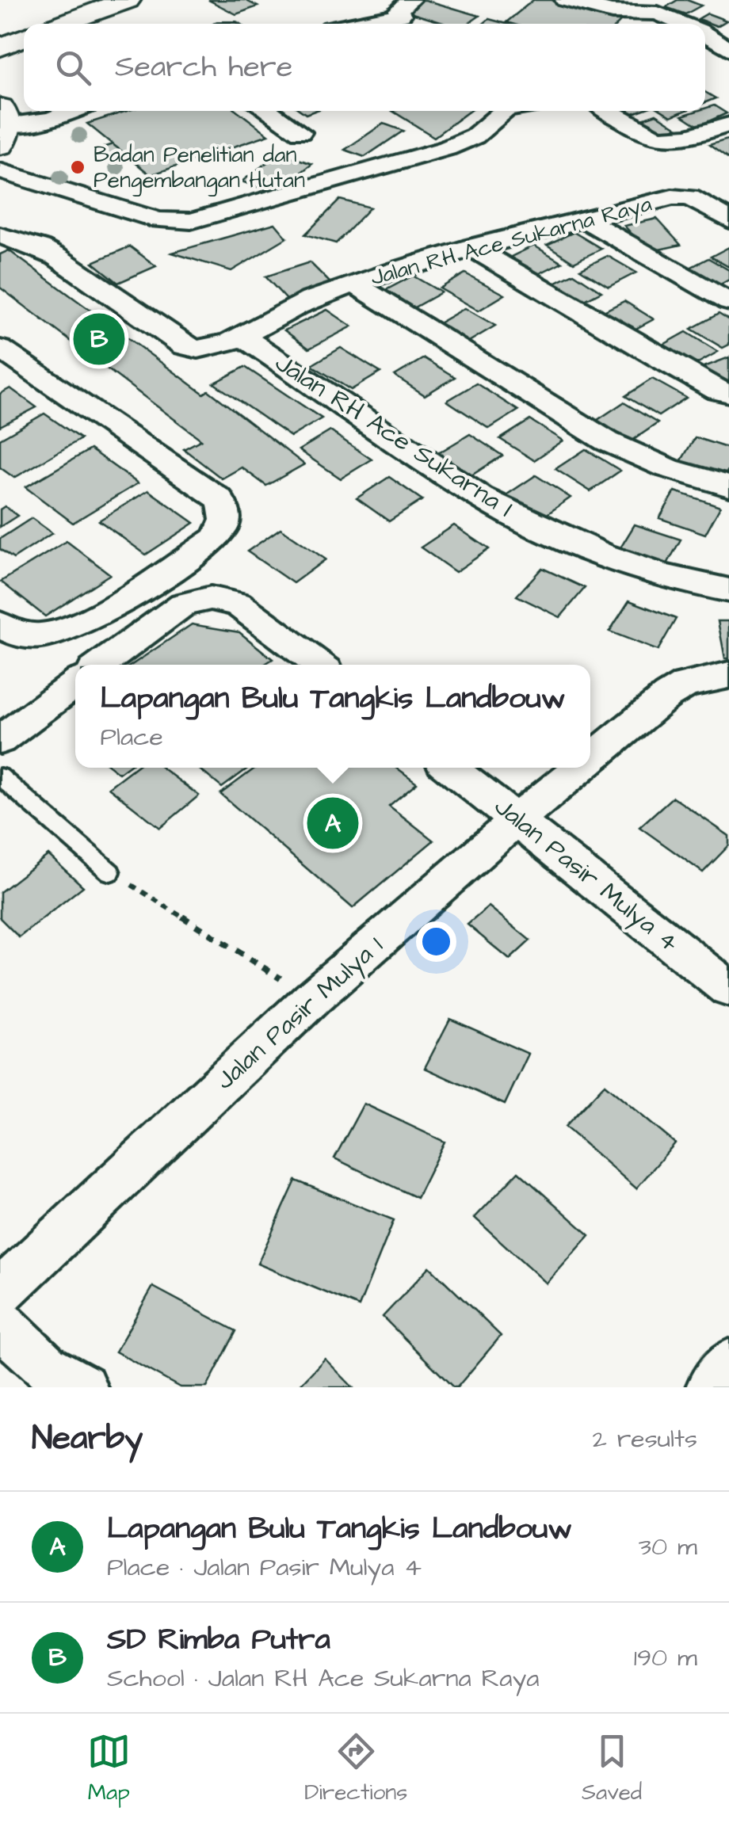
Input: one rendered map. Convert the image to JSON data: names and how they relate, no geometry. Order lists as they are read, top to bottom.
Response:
{
  "streets": {
    "street": [
      "Jalan RH Ace Sukarna Raya",
      "Jalan RH Ace Sukarna I",
      "Jalan Pasir Mulya 4",
      "Jalan Pasir Mulya 1"
    ]
  },
  "crossings": [
    ["Jalan RH Ace Sukarna Raya", "Jalan RH Ace Sukarna I"],
    ["Jalan Pasir Mulya 4", "Jalan Pasir Mulya 1"]
  ],
  "places": ["Badan Penelitian dan Pengembangan Hutan"],
  "page": {
    "search": "Search here",
    "pins": ["B", "A"],
    "popup": ["Lapangan Bulu Tangkis Landbouw", "Place"],
    "heading": ["Nearby", "2 results"],
    "list": [
      {
        "mark": "A",
        "name": "Lapangan Bulu Tangkis Landbouw",
        "note": "Place · Jalan Pasir Mulya 4",
        "value": "30 m"
      },
      {
        "mark": "B",
        "name": "SD Rimba Putra",
        "note": "School · Jalan RH Ace Sukarna Raya",
        "value": "190 m"
      }
    ],
    "nav": ["Map", "Directions", "Saved"]
  }
}
